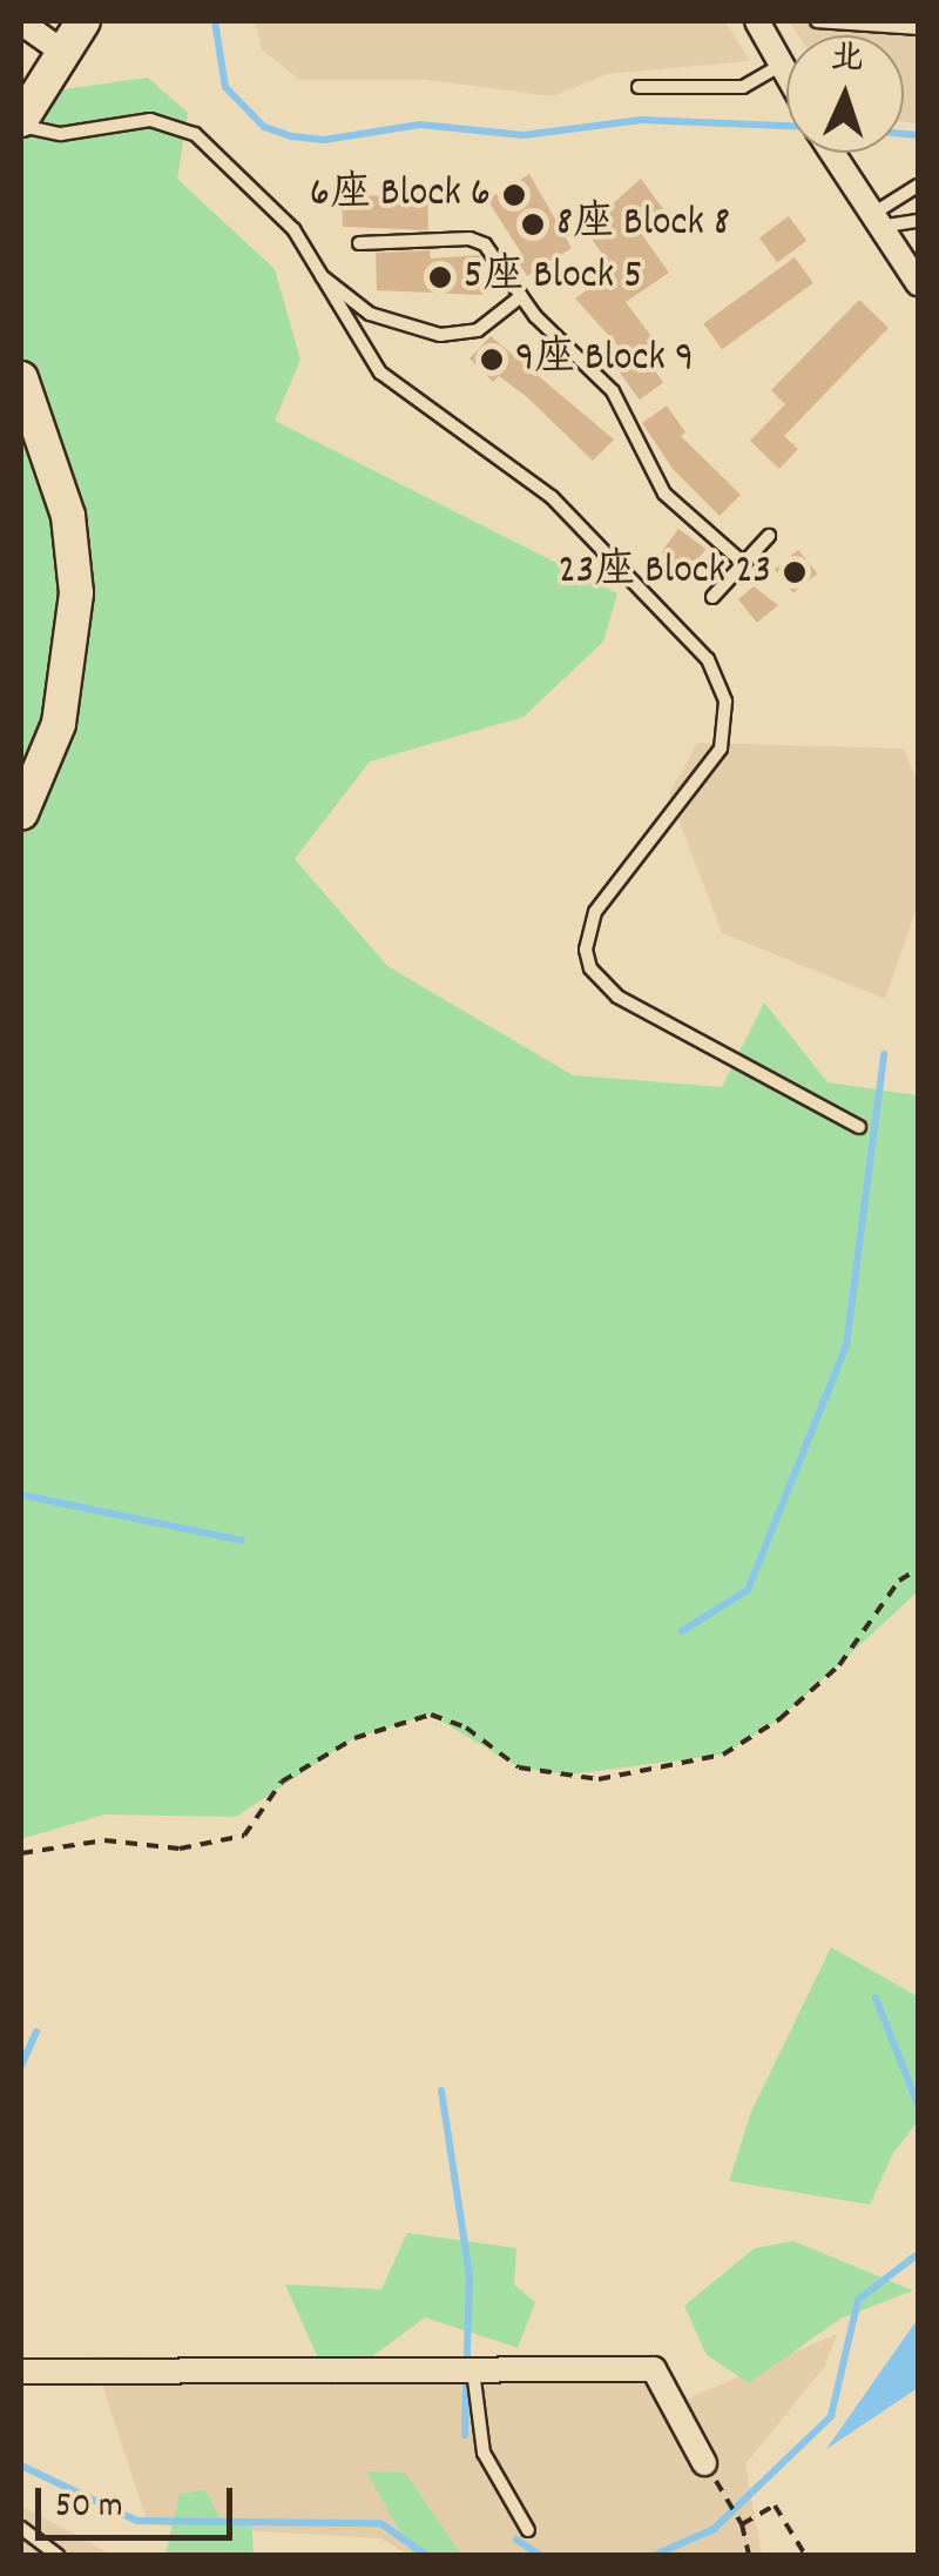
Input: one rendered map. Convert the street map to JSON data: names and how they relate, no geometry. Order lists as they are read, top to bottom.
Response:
{
  "places": [
    "6座 Block 6",
    "8座 Block 8",
    "5座 Block 5",
    "9座 Block 9",
    "23座 Block 23"
  ],
  "scale_bar": "50 m",
  "north": "top"
}
